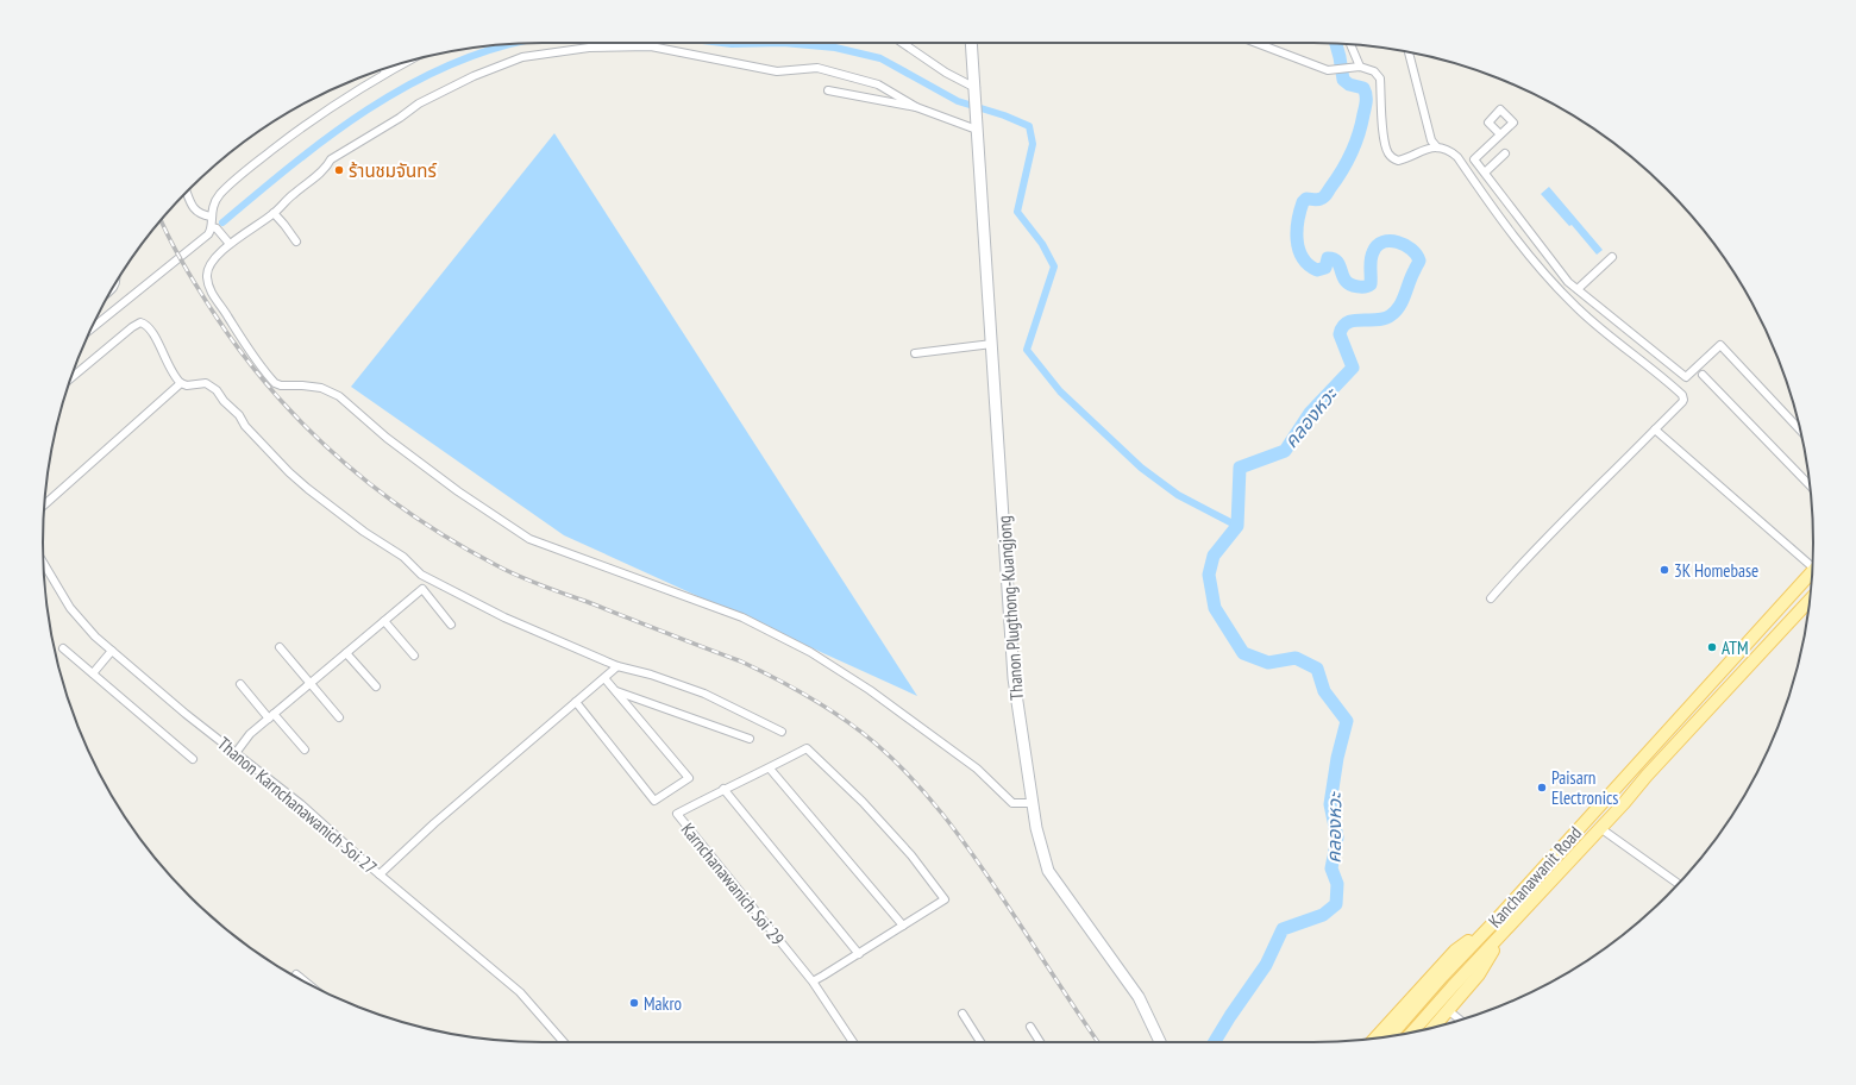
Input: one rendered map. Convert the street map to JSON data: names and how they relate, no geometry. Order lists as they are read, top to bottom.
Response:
{
  "streets": {
    "main road": ["Kanchanawanit Road"],
    "street": ["Thanon Plugthong-Kuangjong", "Thanon Karnchanawanich Soi 27", "Karnchanawanich Soi 29"]
  },
  "water": ["คลองหวะ"],
  "places": [
    "ร้านชมจันทร์",
    "3K Homebase",
    "ATM",
    "Paisarn Electronics",
    "Makro"
  ]
}
